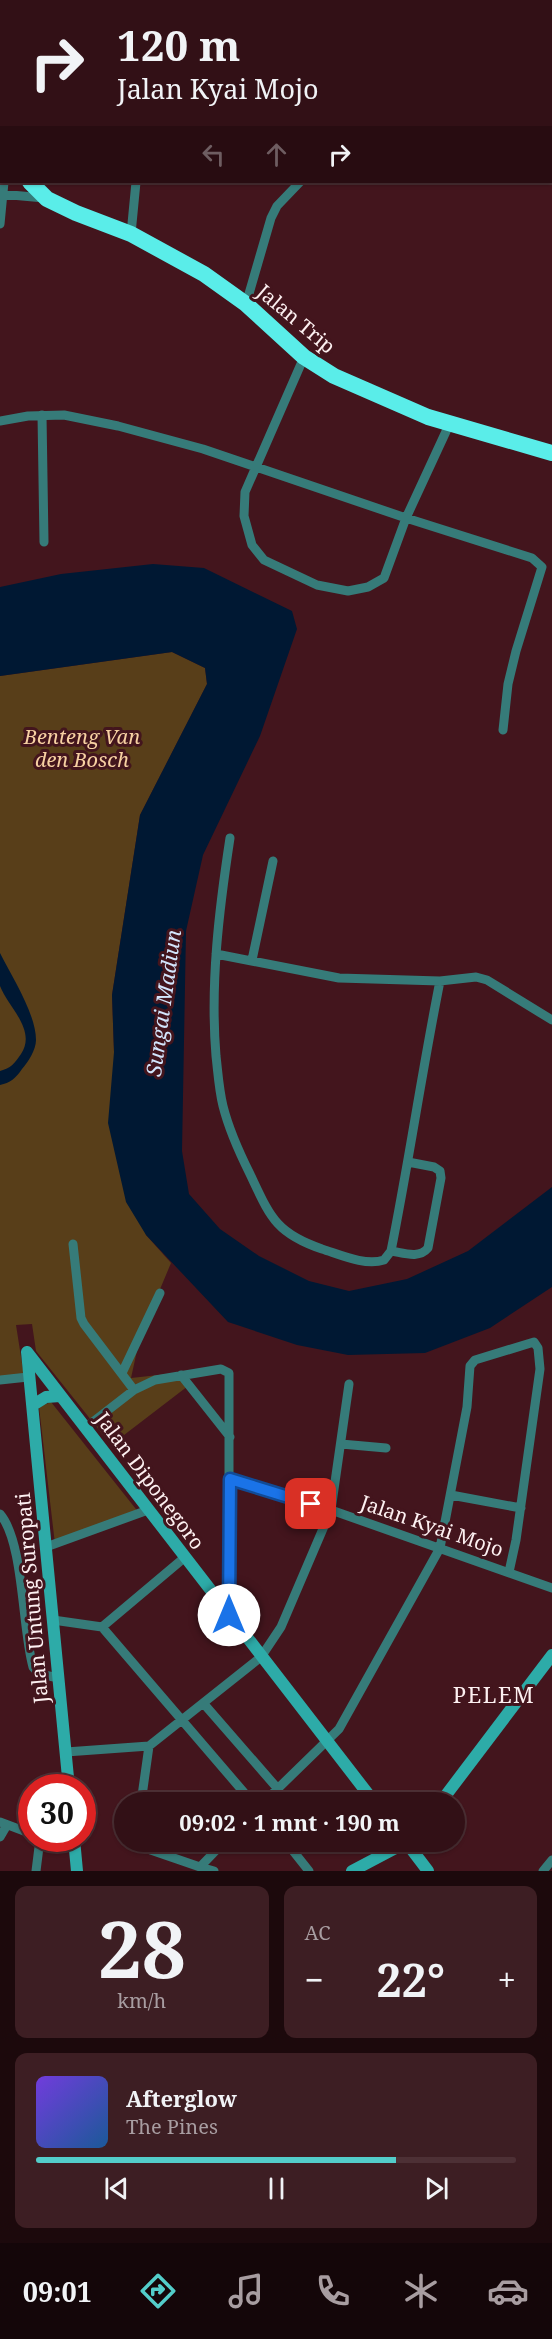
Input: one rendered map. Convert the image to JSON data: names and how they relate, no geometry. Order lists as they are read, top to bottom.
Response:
{
  "streets": {
    "highway": ["Jalan Trip"],
    "street": ["Jalan Diponegoro", "Jalan Kyai Mojo", "Jalan Untung Suropati"]
  },
  "crossings": [
    ["Jalan Diponegoro", "Jalan Untung Suropati"]
  ],
  "districts": ["PELEM"],
  "water": ["Sungai Madiun"],
  "parks": ["Benteng Van den Bosch"],
  "page": {
    "turn": ["120 m", "Jalan Kyai Mojo"],
    "limit": "30",
    "trip": "09:02 · 1 mnt · 190 m",
    "tile": [
      ["28", "km/h"],
      "AC"
    ],
    "heat": ["−", "22°", "+"],
    "song": ["Afterglow", "The Pines"],
    "tabs": "09:01"
  }
}
